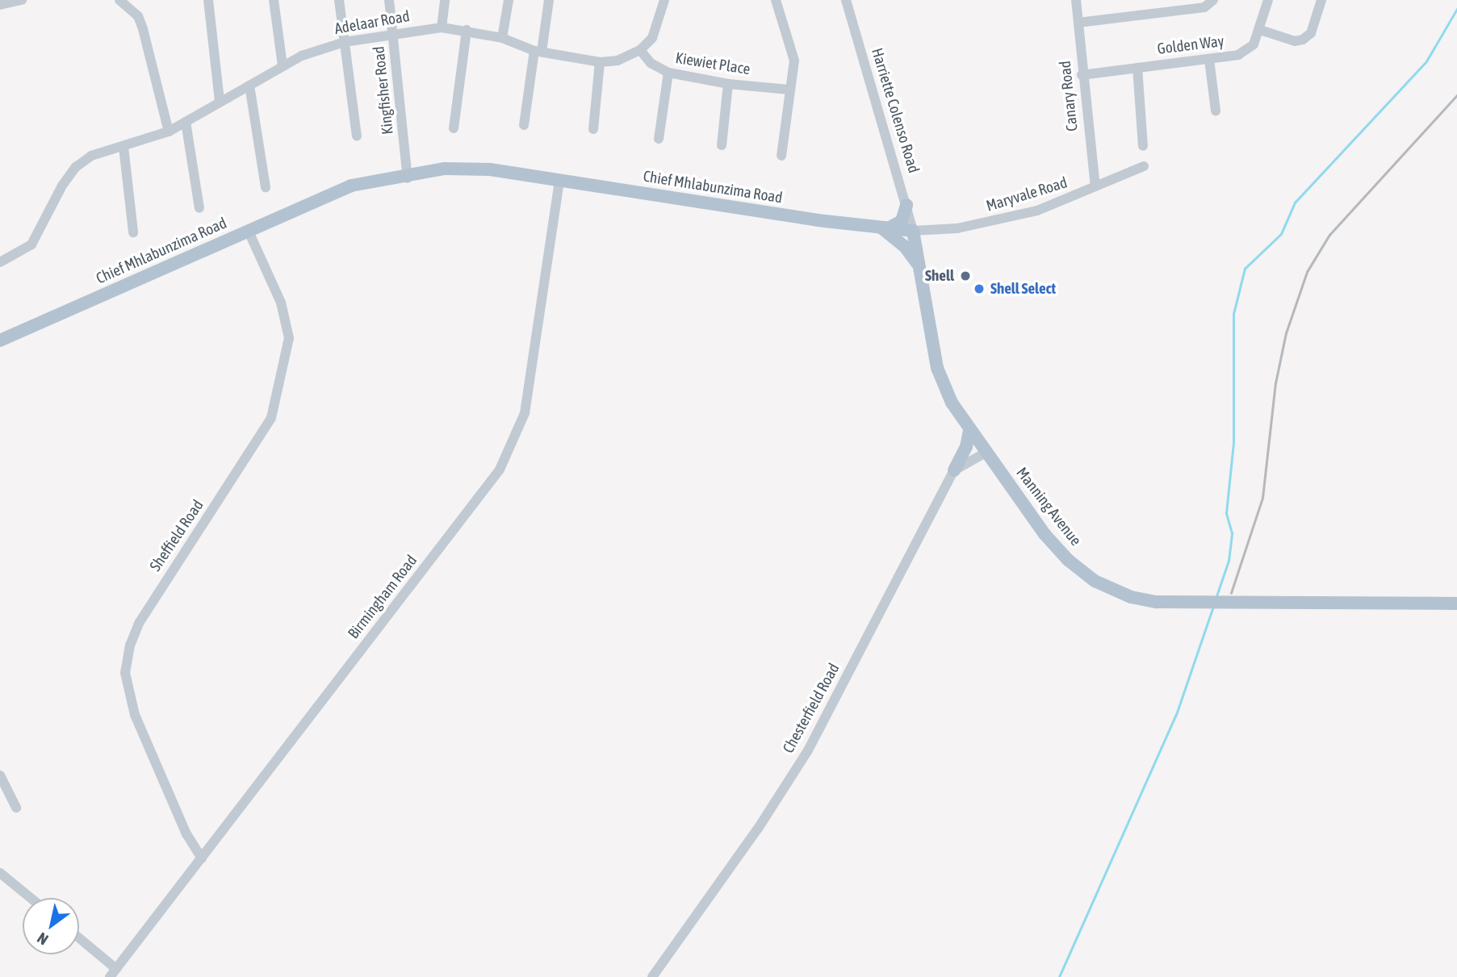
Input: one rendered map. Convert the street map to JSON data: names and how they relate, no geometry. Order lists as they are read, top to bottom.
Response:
{
  "streets": {
    "main road": ["Chief Mhlabunzima Road", "Manning Avenue"],
    "street": [
      "Adelaar Road",
      "Golden Way",
      "Kiewiet Place",
      "Kingfisher Road",
      "Canary Road",
      "Harriette Colenso Road",
      "Maryvale Road",
      "Sheffield Road",
      "Birmingham Road",
      "Chesterfield Road"
    ]
  },
  "crossings": [
    ["Adelaar Road", "Kiewiet Place"],
    ["Adelaar Road", "Kingfisher Road"],
    ["Golden Way", "Canary Road"],
    ["Kingfisher Road", "Chief Mhlabunzima Road"],
    ["Canary Road", "Maryvale Road"],
    ["Harriette Colenso Road", "Chief Mhlabunzima Road"],
    ["Harriette Colenso Road", "Maryvale Road"],
    ["Harriette Colenso Road", "Manning Avenue"],
    ["Chief Mhlabunzima Road", "Maryvale Road"],
    ["Chief Mhlabunzima Road", "Manning Avenue"],
    ["Chief Mhlabunzima Road", "Sheffield Road"],
    ["Chief Mhlabunzima Road", "Birmingham Road"],
    ["Maryvale Road", "Manning Avenue"],
    ["Sheffield Road", "Birmingham Road"]
  ],
  "places": ["Shell", "Shell Select"],
  "north": "bottom left"
}
